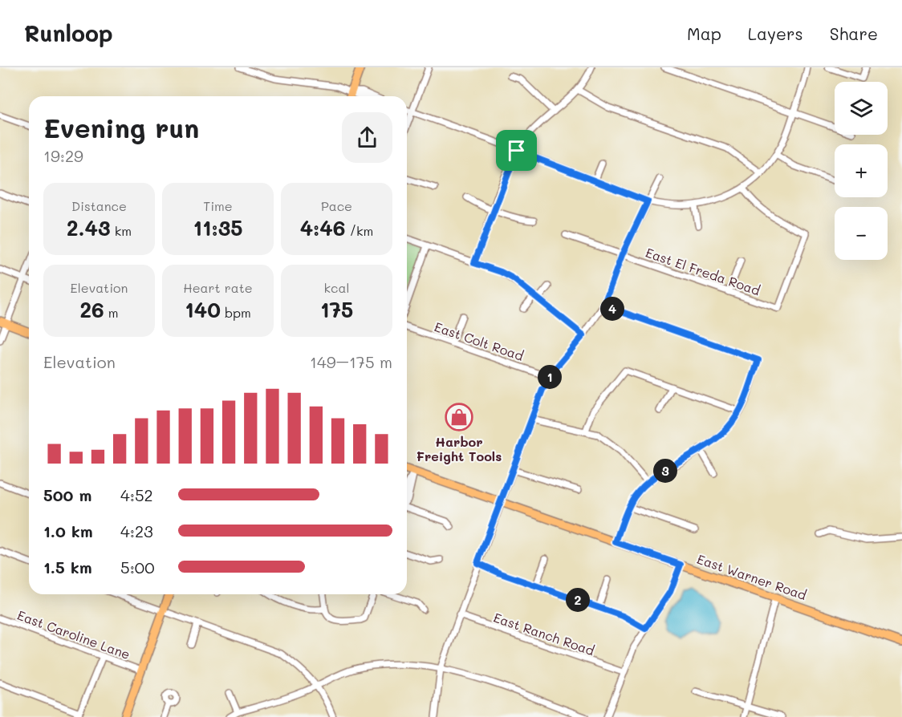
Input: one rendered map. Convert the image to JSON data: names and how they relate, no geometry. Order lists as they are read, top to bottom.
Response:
{
  "streets": {
    "main road": ["East Warner Road"],
    "street": [
      "East El Freda Road",
      "East Colt Road",
      "East Ranch Road",
      "East Caroline Lane"
    ]
  },
  "places": {
    "shop": ["Harbor Freight Tools"]
  },
  "page": {
    "header": "Runloop",
    "nav": ["Map", "Layers", "Share"],
    "map_buttons": ["+", "−"],
    "heading": ["Evening run", "19:29"],
    "stats": [
      ["Distance", "2.43 km"],
      ["Time", "11:35"],
      ["Pace", "4:46 /km"],
      ["Elevation", "26 m"],
      ["Heart rate", "140 bpm"],
      ["kcal", "175"]
    ],
    "pins": [
      "4",
      "1",
      "3",
      "2"
    ],
    "chart": ["Elevation", "149–175 m"],
    "list": [
      {
        "name": "500 m",
        "note": "4:52"
      },
      {
        "name": "1.0 km",
        "note": "4:23"
      },
      {
        "name": "1.5 km",
        "note": "5:00"
      }
    ]
  }
}
